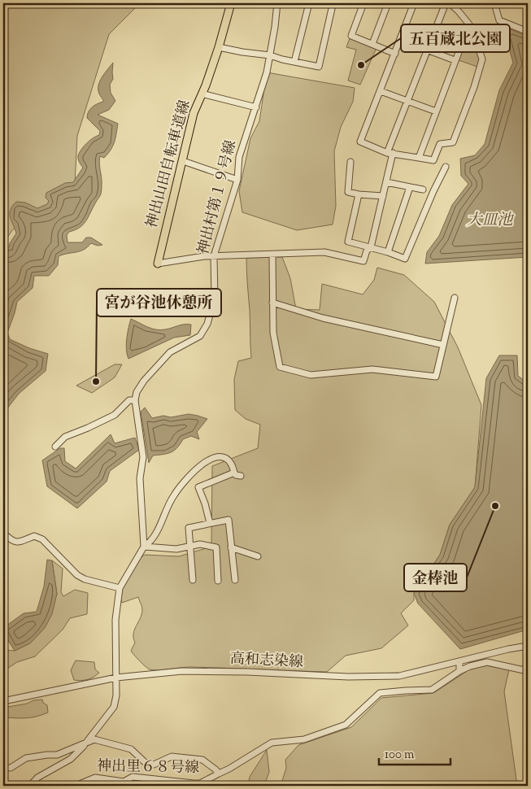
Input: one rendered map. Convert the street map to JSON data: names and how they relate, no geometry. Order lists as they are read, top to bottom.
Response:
{
  "streets": {
    "main road": ["神出山田自転車道線"],
    "street": ["神出村第１９号線", "高和志染線", "神出里６８号線"]
  },
  "water": ["大皿池"],
  "places": ["五百蔵北公園", "宮が谷池休憩所", "金棒池"],
  "scale_bar": "100 m"
}
